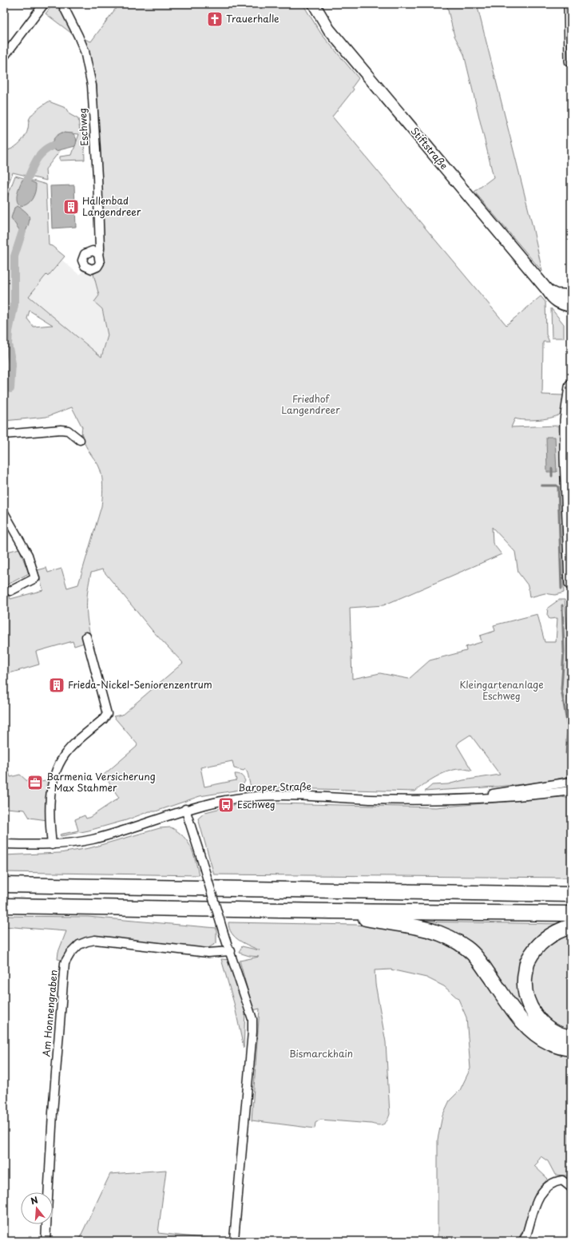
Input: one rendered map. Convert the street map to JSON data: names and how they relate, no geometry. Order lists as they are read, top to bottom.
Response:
{
  "streets": {
    "street": [
      "Eschweg",
      "Stiftstraße",
      "Baroper Straße",
      "Am Honnengraben"
    ]
  },
  "parks": ["Friedhof Langendreer", "Kleingartenanlage Eschweg", "Bismarckhain"],
  "places": {
    "church": ["Trauerhalle"],
    "building": ["Hallenbad Langendreer", "Frieda-Nickel-Seniorenzentrum"],
    "office": ["Barmenia Versicherung - Max Stahmer"],
    "bus stop": ["Eschweg"]
  },
  "north": "top"
}
